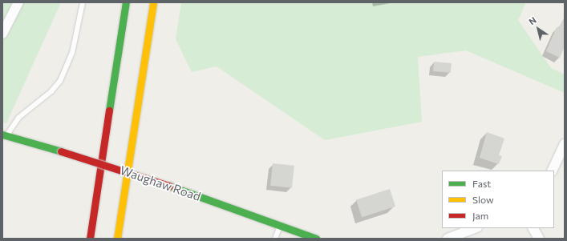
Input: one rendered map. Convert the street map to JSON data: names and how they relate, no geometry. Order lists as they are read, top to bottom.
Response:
{
  "streets": {
    "main road": ["Waughaw Road"]
  },
  "legend": ["Fast", "Slow", "Jam"],
  "north": "top left"
}
